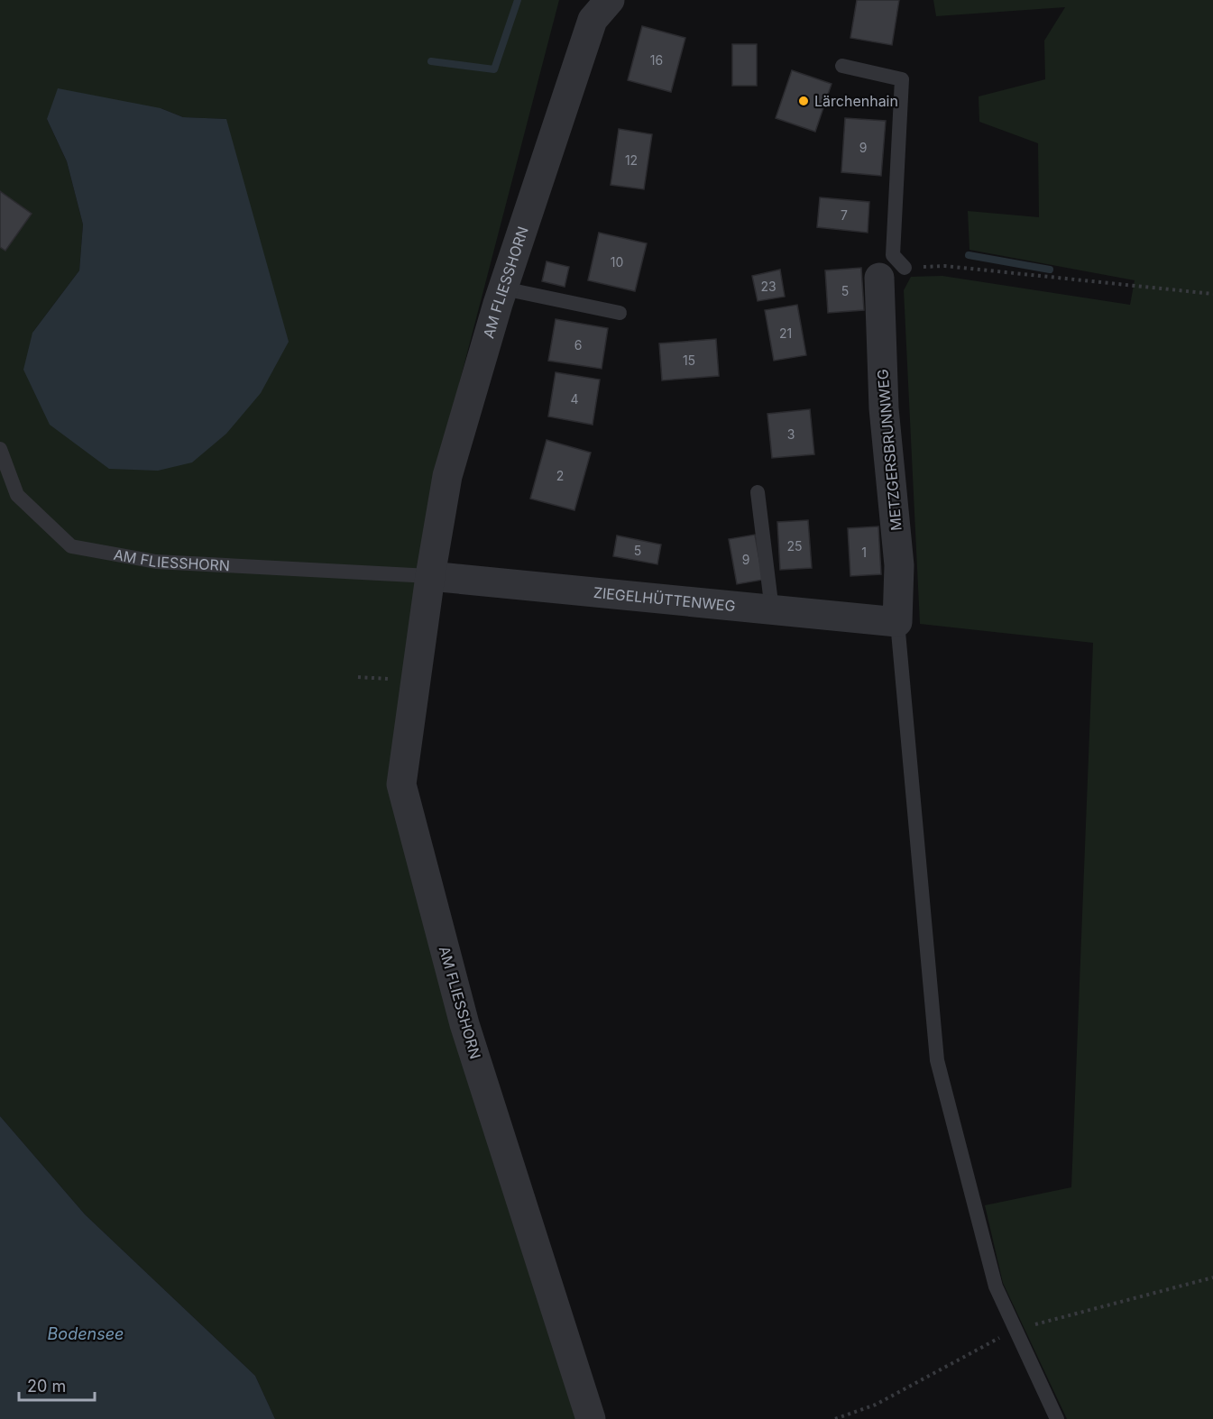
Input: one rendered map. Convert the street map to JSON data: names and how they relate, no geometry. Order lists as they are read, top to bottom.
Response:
{
  "streets": {
    "street": ["AM FLIESSHORN", "METZGERSBRUNNWEG", "ZIEGELHÜTTENWEG"]
  },
  "crossings": [
    ["AM FLIESSHORN", "ZIEGELHÜTTENWEG"],
    ["METZGERSBRUNNWEG", "ZIEGELHÜTTENWEG"]
  ],
  "water": ["Bodensee"],
  "places": ["Lärchenhain"],
  "house_numbers": [
    "16",
    "9",
    "12",
    "7",
    "10",
    "23",
    "5",
    "21",
    "6",
    "15",
    "4",
    "3",
    "2",
    "25",
    "5",
    "1",
    "9"
  ],
  "scale_bar": "20 m"
}
